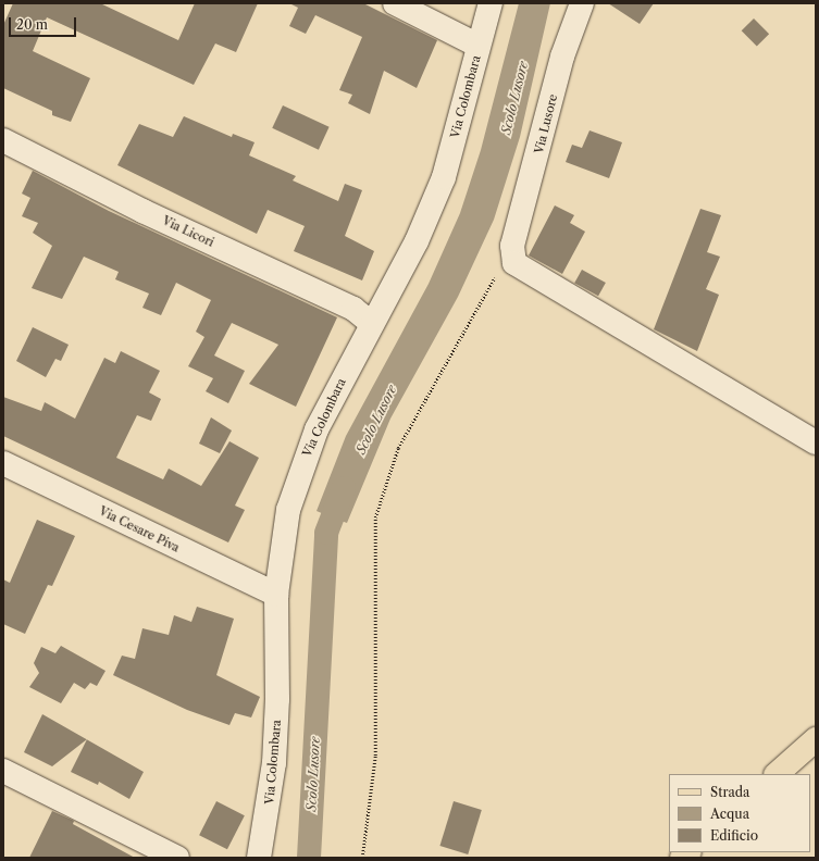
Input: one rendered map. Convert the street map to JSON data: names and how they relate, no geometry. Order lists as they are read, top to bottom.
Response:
{
  "streets": {
    "street": [
      "Via Colombara",
      "Via Lusore",
      "Via Licori",
      "Via Cesare Piva"
    ]
  },
  "crossings": [
    ["Via Colombara", "Via Licori"],
    ["Via Colombara", "Via Cesare Piva"]
  ],
  "water": ["Scolo Lusore"],
  "legend": ["Strada", "Acqua", "Edificio"],
  "scale_bar": "20 m"
}
